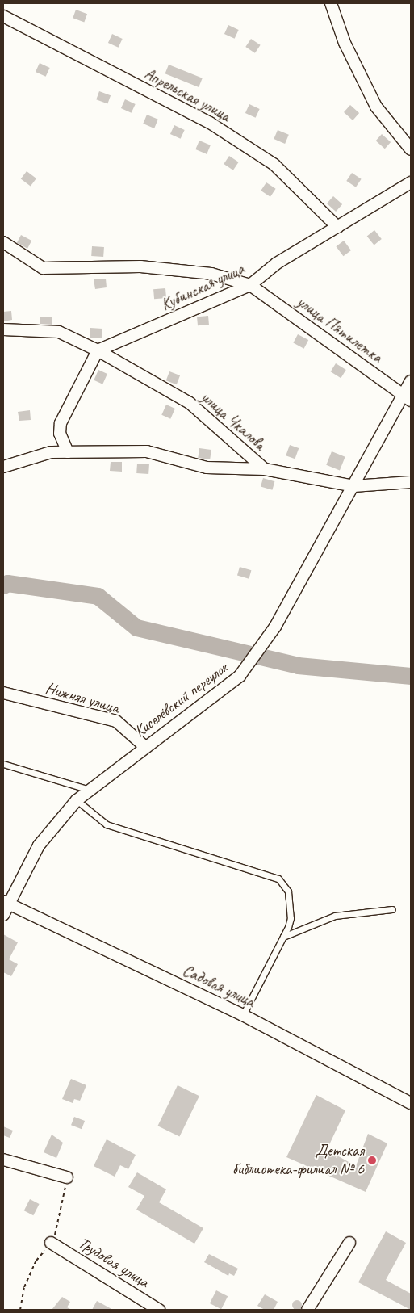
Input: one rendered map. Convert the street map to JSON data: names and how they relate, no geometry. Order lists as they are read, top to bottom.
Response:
{
  "streets": {
    "street": [
      "Апрельская улица",
      "Кубинская улица",
      "улица Пятилетка",
      "улица Чкалова",
      "Нижняя улица",
      "Киселёвский переулок",
      "Садовая улица",
      "Трудовая улица"
    ]
  },
  "crossings": [
    ["Апрельская улица", "Кубинская улица"],
    ["Кубинская улица", "улица Пятилетка"],
    ["Кубинская улица", "улица Чкалова"],
    ["улица Пятилетка", "Киселёвский переулок"],
    ["Нижняя улица", "Киселёвский переулок"],
    ["Киселёвский переулок", "Садовая улица"]
  ],
  "places": ["Детская библиотека-филиал № 6"]
}
